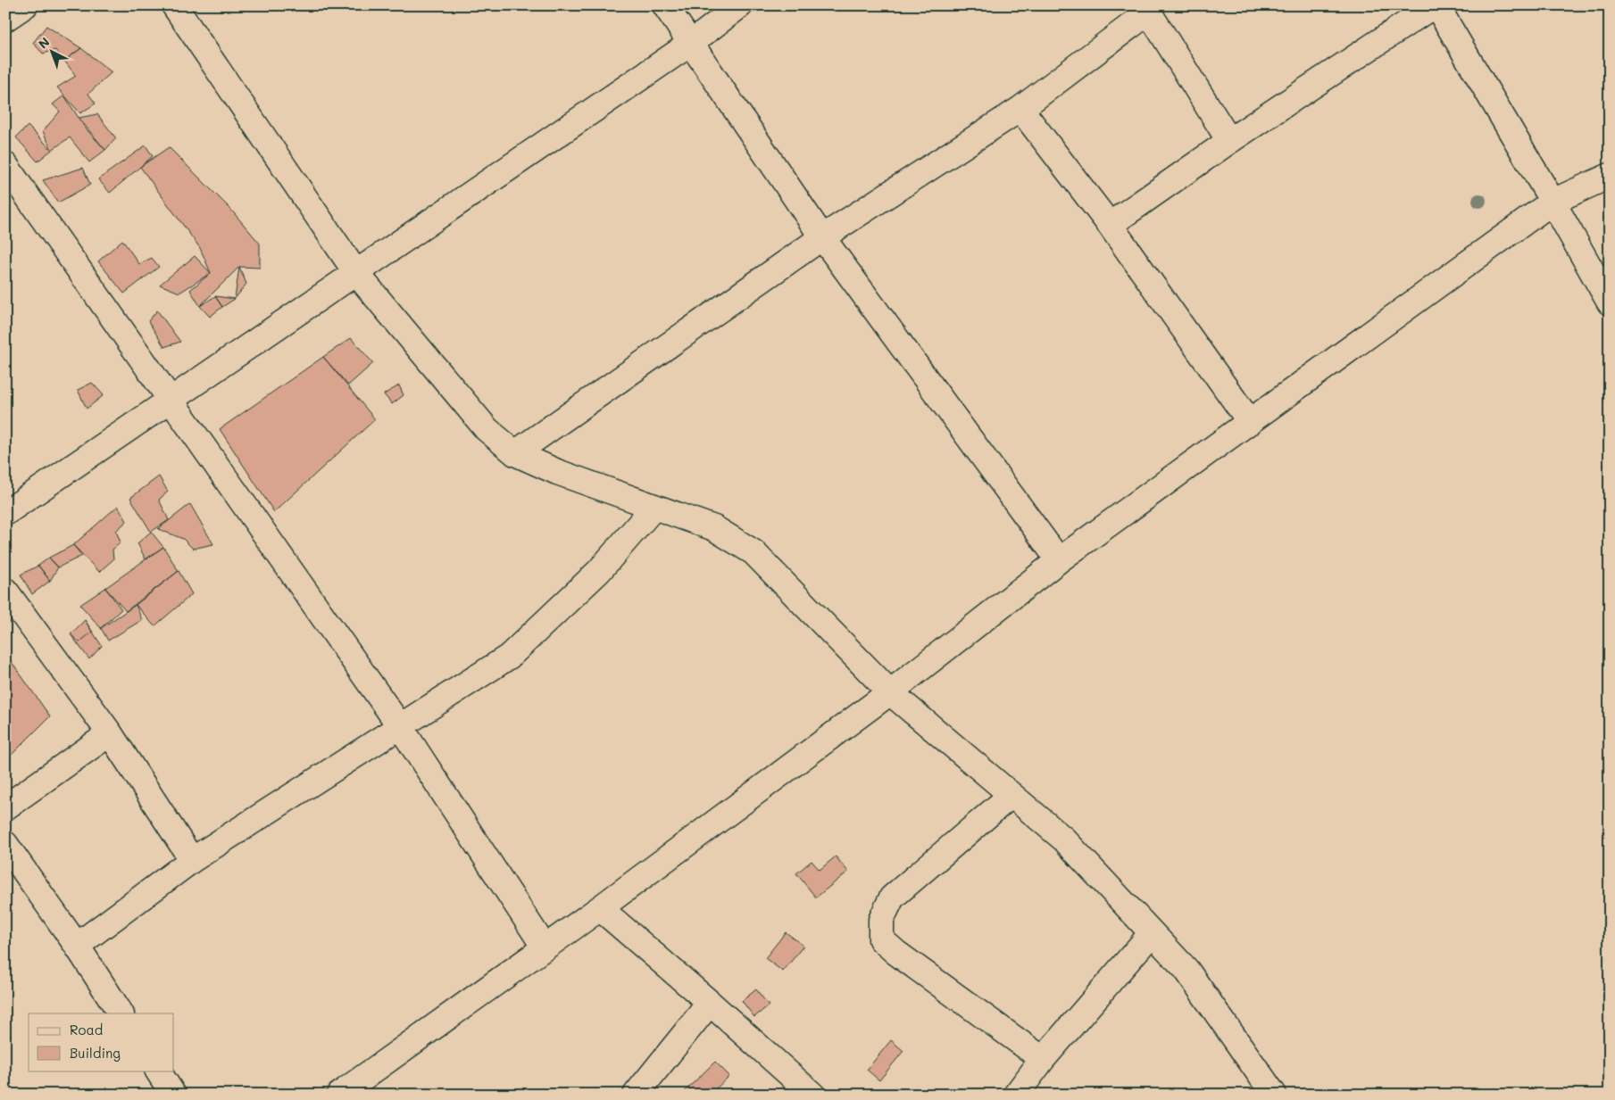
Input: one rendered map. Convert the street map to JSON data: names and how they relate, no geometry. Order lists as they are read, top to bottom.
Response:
{
  "legend": ["Road", "Building"],
  "north": "top left"
}
